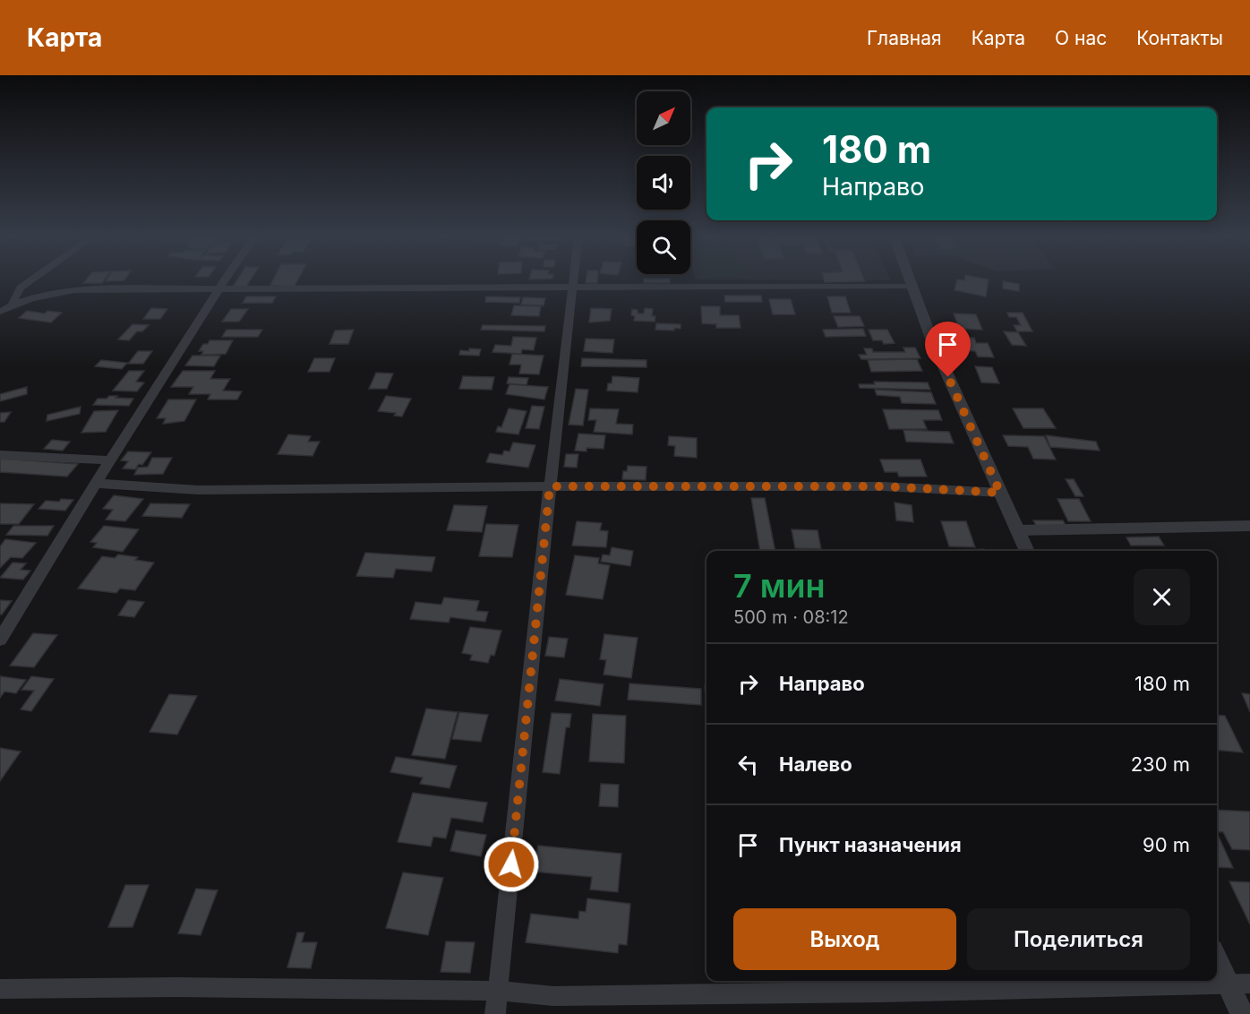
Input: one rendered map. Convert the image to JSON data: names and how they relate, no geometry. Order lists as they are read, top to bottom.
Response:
{
  "north": "top right",
  "page": {
    "header": "Карта",
    "nav": [
      "Главная",
      "Карта",
      "О нас",
      "Контакты"
    ],
    "turn": ["180 m", "Направо"],
    "heading": ["7 мин", "500 m · 08:12"],
    "list": [
      {
        "name": "Направо",
        "value": "180 m"
      },
      {
        "name": "Налево",
        "value": "230 m"
      },
      {
        "name": "Пункт назначения",
        "value": "90 m"
      }
    ],
    "buttons": ["Выход", "Поделиться"]
  }
}
